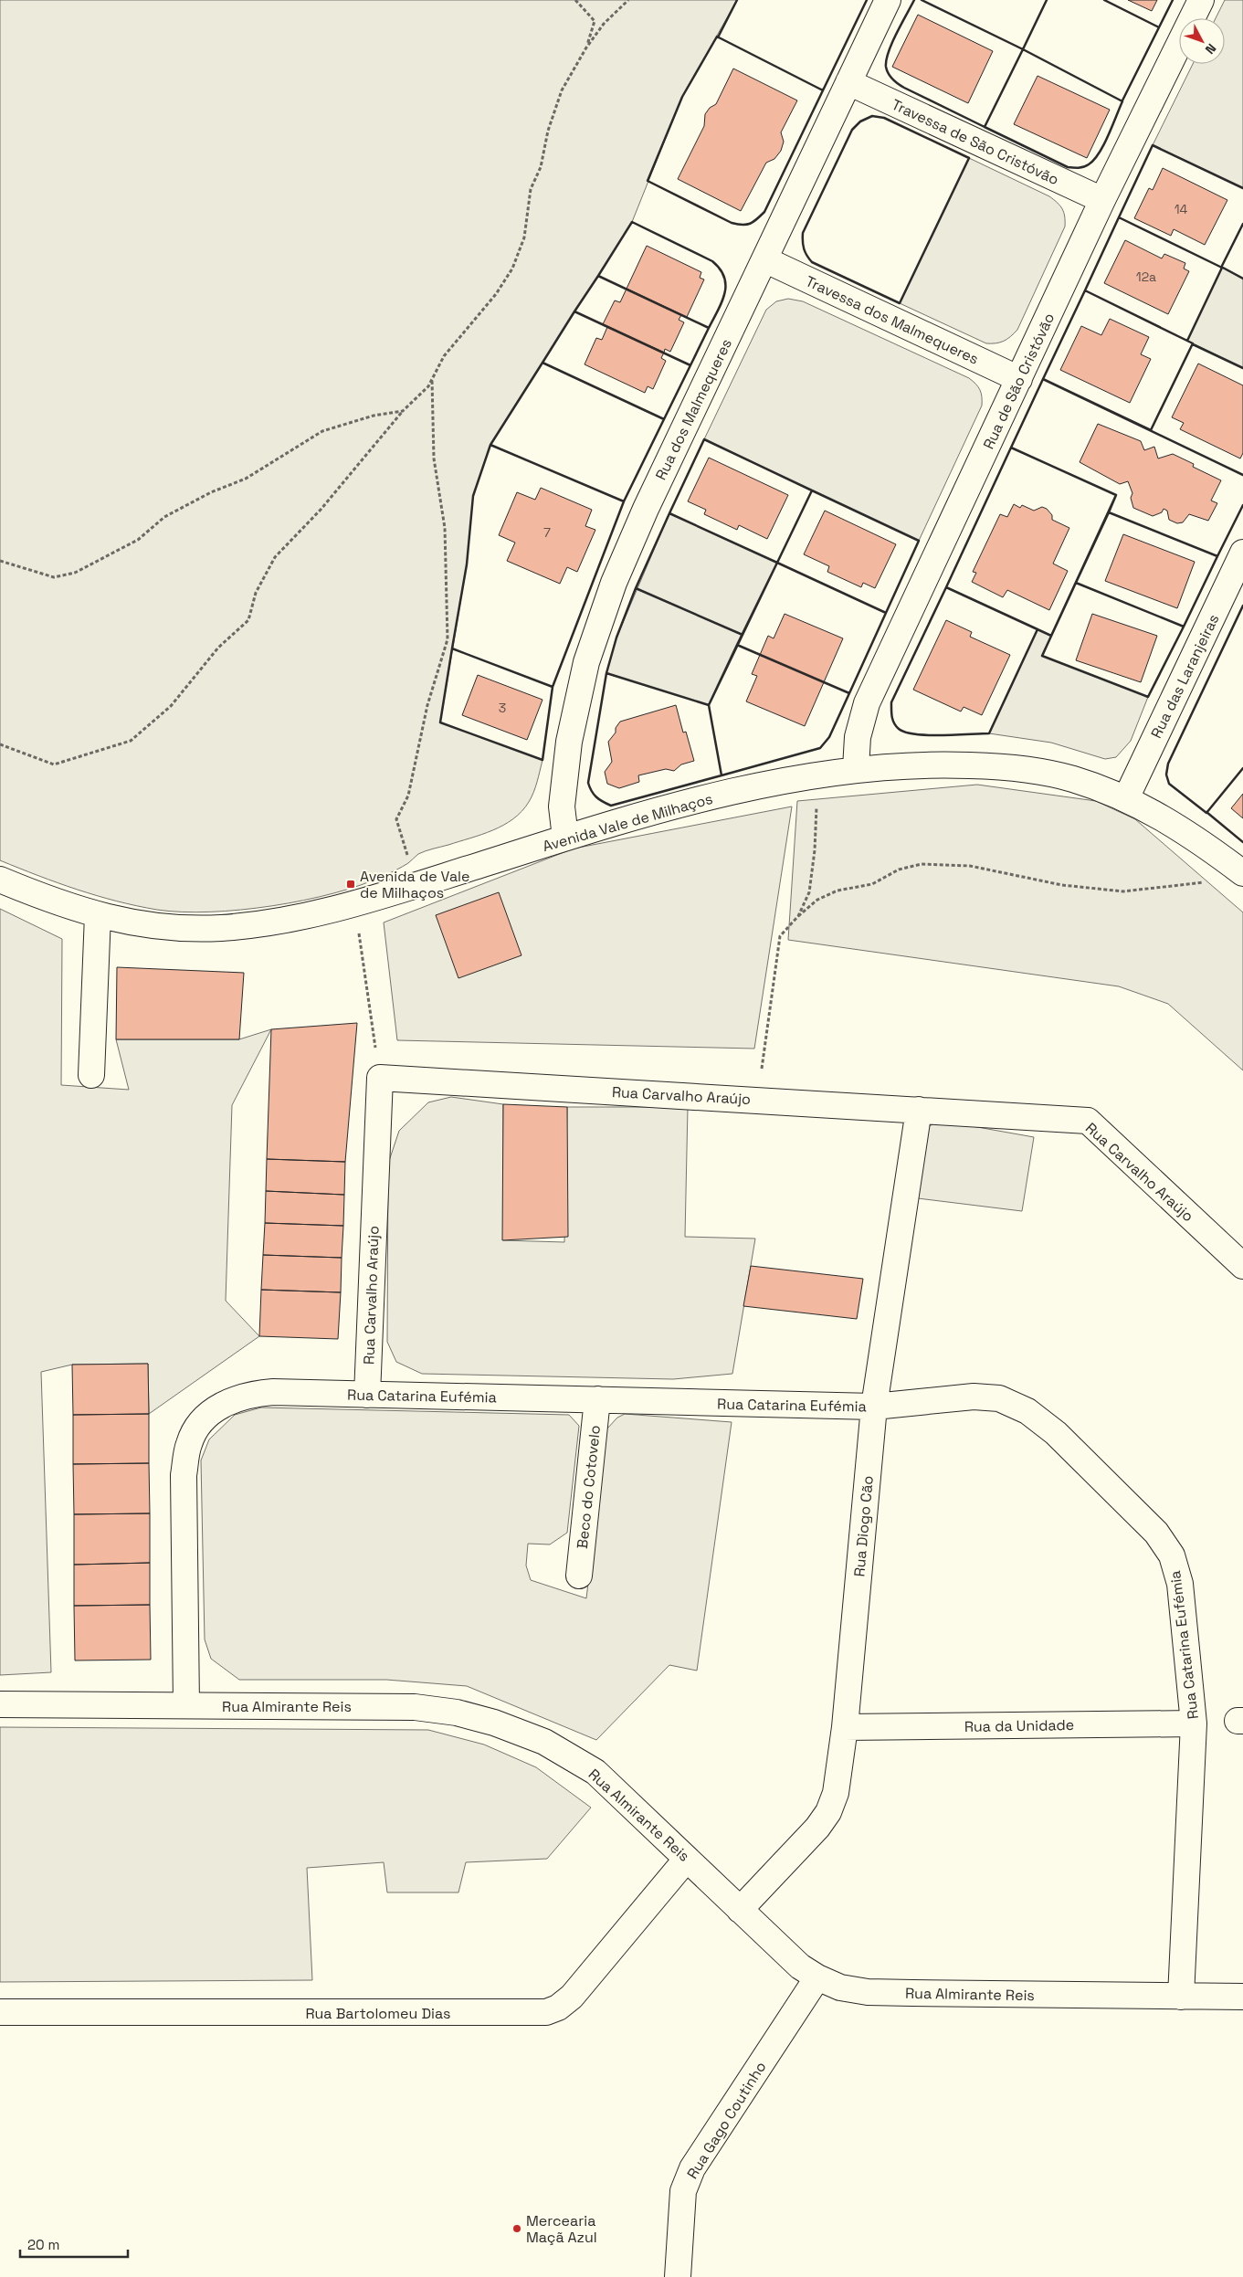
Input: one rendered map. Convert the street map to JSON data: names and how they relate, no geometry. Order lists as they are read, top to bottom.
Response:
{
  "streets": {
    "street": [
      "Travessa de São Cristóvão",
      "Travessa dos Malmequeres",
      "Rua de São Cristóvão",
      "Rua dos Malmequeres",
      "Rua das Laranjeiras",
      "Avenida Vale de Milhaços",
      "Rua Carvalho Araújo",
      "Rua Catarina Eufémia",
      "Beco do Cotovelo",
      "Rua Diogo Cão",
      "Rua Almirante Reis",
      "Rua da Unidade",
      "Rua Bartolomeu Dias",
      "Rua Gago Coutinho"
    ]
  },
  "crossings": [
    ["Travessa de São Cristóvão", "Rua de São Cristóvão"],
    ["Travessa de São Cristóvão", "Rua dos Malmequeres"],
    ["Travessa dos Malmequeres", "Rua de São Cristóvão"],
    ["Travessa dos Malmequeres", "Rua dos Malmequeres"],
    ["Rua de São Cristóvão", "Avenida Vale de Milhaços"],
    ["Rua dos Malmequeres", "Avenida Vale de Milhaços"],
    ["Rua das Laranjeiras", "Avenida Vale de Milhaços"],
    ["Rua Carvalho Araújo", "Rua Catarina Eufémia"],
    ["Rua Carvalho Araújo", "Rua Diogo Cão"],
    ["Rua Catarina Eufémia", "Beco do Cotovelo"],
    ["Rua Catarina Eufémia", "Rua Diogo Cão"],
    ["Rua Catarina Eufémia", "Rua Almirante Reis"],
    ["Rua Catarina Eufémia", "Rua da Unidade"],
    ["Rua Diogo Cão", "Rua Almirante Reis"],
    ["Rua Diogo Cão", "Rua da Unidade"],
    ["Rua Almirante Reis", "Rua Bartolomeu Dias"],
    ["Rua Almirante Reis", "Rua Gago Coutinho"]
  ],
  "places": {
    "transit": ["Avenida de Vale de Milhaços"],
    "other": ["Mercearia Maçã Azul"]
  },
  "house_numbers": [
    "14",
    "12a",
    "7",
    "3"
  ],
  "scale_bar": "20 m",
  "north": "bottom right"
}
